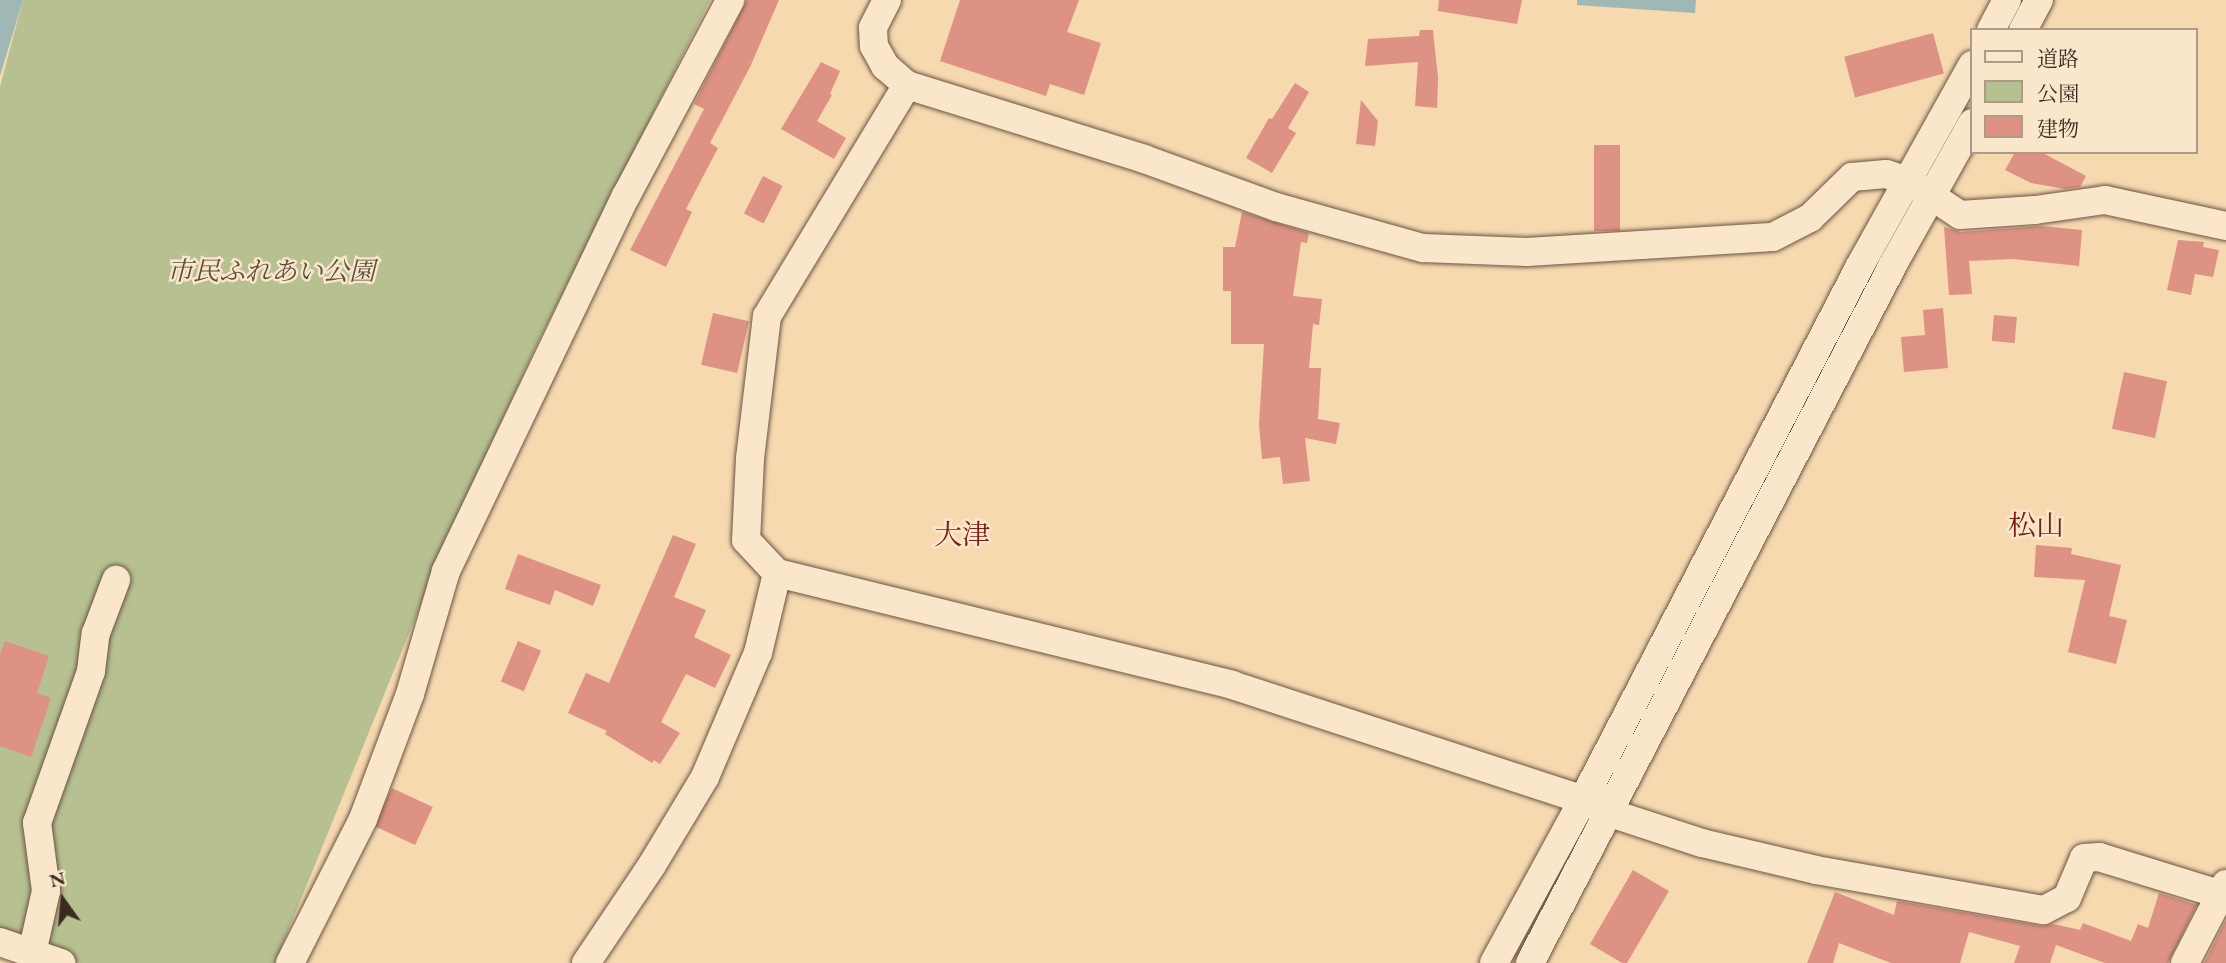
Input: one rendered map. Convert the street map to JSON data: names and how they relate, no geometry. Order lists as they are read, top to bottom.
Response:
{
  "districts": ["松山", "大津"],
  "parks": ["市民ふれあい公園"],
  "legend": ["道路", "公園", "建物"],
  "north": "top"
}
